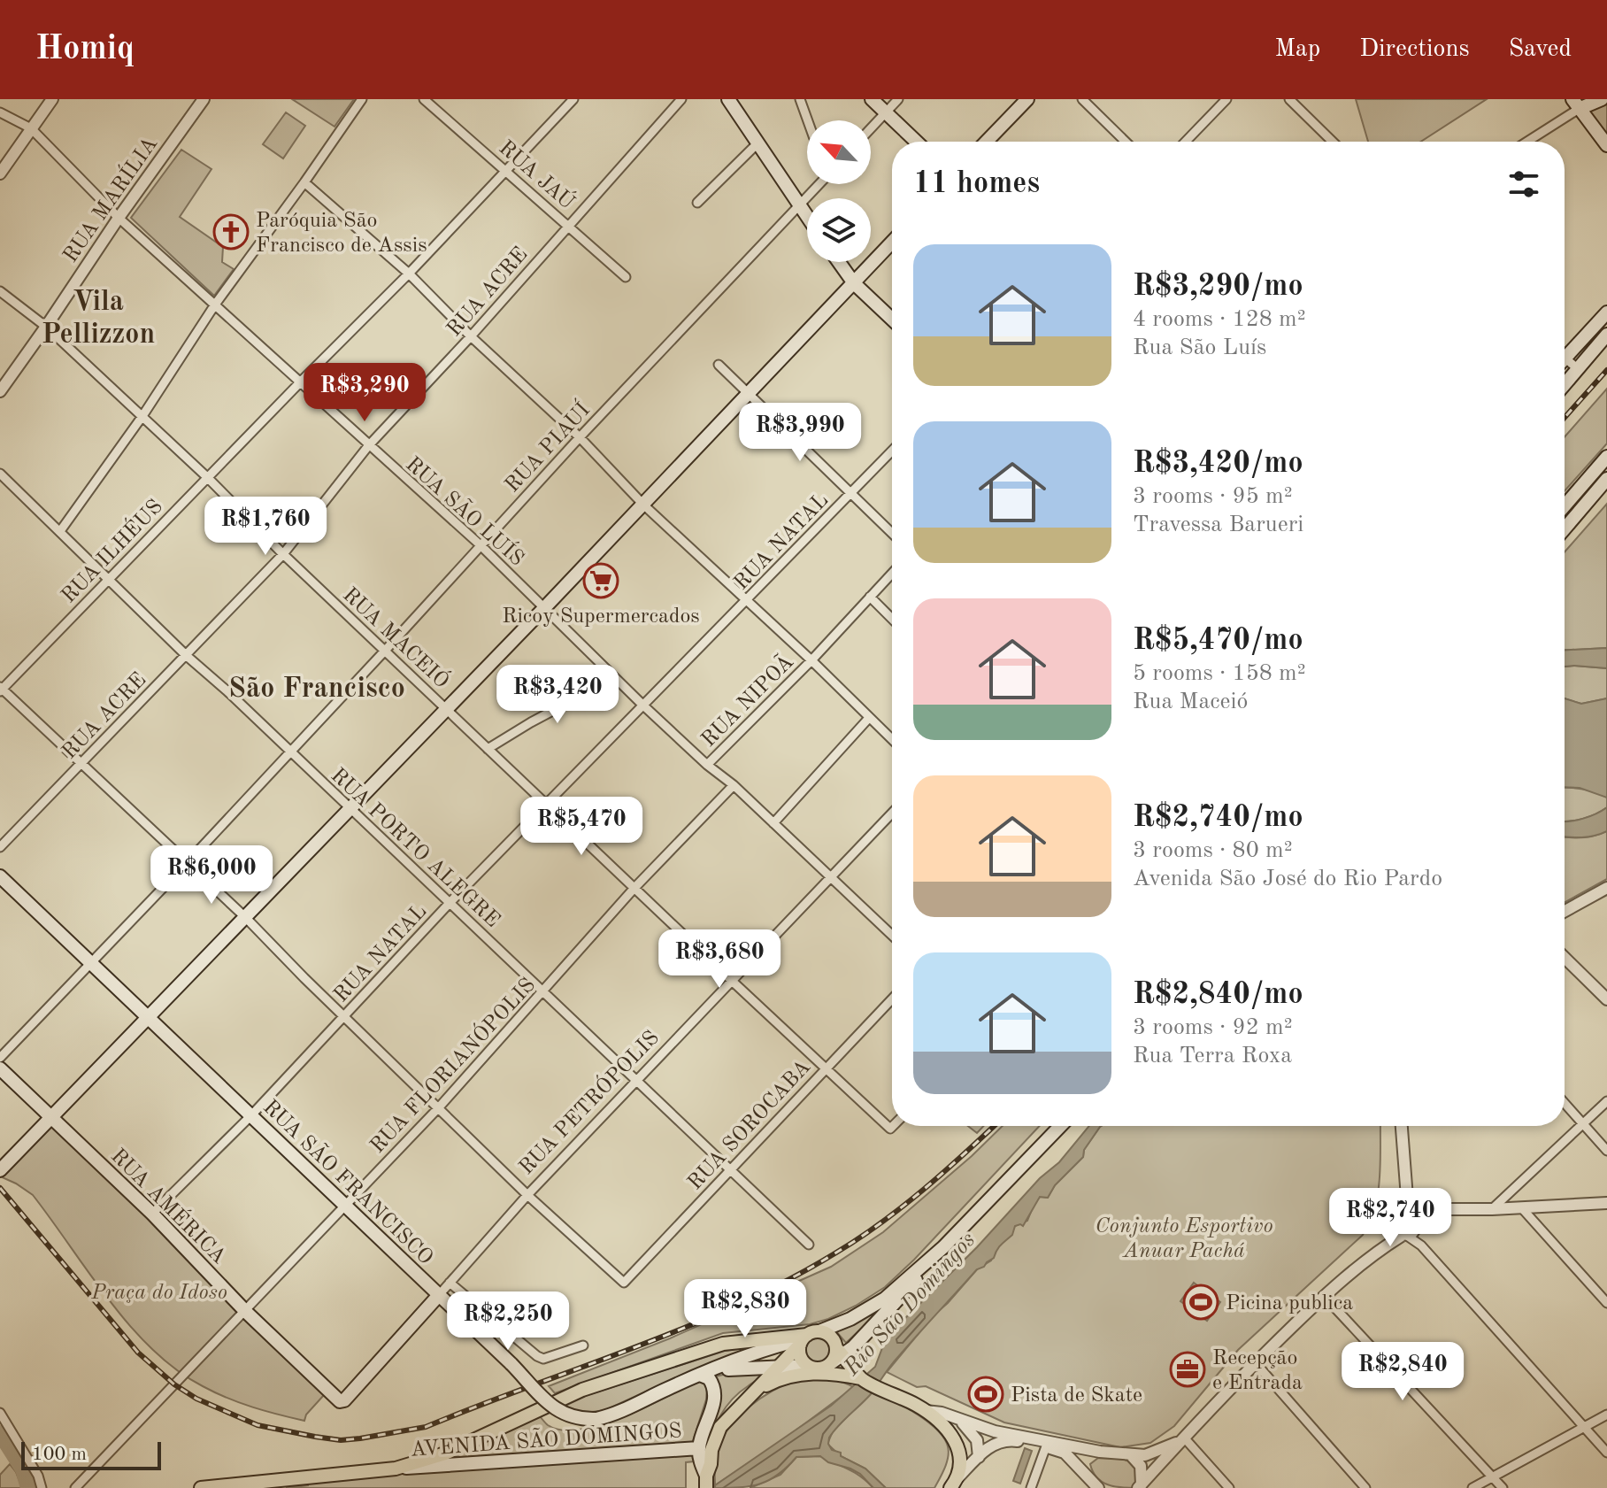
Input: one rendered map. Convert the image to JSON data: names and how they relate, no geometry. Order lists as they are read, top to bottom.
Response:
{
  "streets": {
    "main road": [
      "RUA PETRÓPOLIS",
      "RUA SÃO FRANCISCO",
      "RUA AMÉRICA",
      "AVENIDA SÃO DOMINGOS"
    ],
    "street": [
      "RUA JAÚ",
      "RUA MARÍLIA",
      "RUA ACRE",
      "RUA PIAUÍ",
      "RUA SÃO LUÍS",
      "RUA NATAL",
      "RUA ILHÉUS",
      "RUA MACEIÓ",
      "RUA NIPOÃ",
      "RUA PORTO ALEGRE",
      "RUA FLORIANÓPOLIS",
      "RUA SOROCABA"
    ]
  },
  "crossings": [
    ["RUA JAÚ", "RUA ACRE"],
    ["RUA JAÚ", "RUA ILHÉUS"],
    ["RUA MARÍLIA", "RUA SÃO LUÍS"],
    ["RUA MARÍLIA", "RUA MACEIÓ"],
    ["RUA ACRE", "RUA SÃO LUÍS"],
    ["RUA ACRE", "RUA MACEIÓ"],
    ["RUA ACRE", "RUA PORTO ALEGRE"],
    ["RUA PIAUÍ", "RUA SÃO LUÍS"],
    ["RUA PIAUÍ", "RUA MACEIÓ"],
    ["RUA PIAUÍ", "RUA PORTO ALEGRE"],
    ["RUA PIAUÍ", "RUA SÃO FRANCISCO"],
    ["RUA SÃO LUÍS", "RUA NATAL"],
    ["RUA SÃO LUÍS", "RUA ILHÉUS"],
    ["RUA SÃO LUÍS", "RUA NIPOÃ"],
    ["RUA SÃO LUÍS", "RUA FLORIANÓPOLIS"],
    ["RUA SÃO LUÍS", "RUA PETRÓPOLIS"],
    ["RUA NATAL", "RUA MACEIÓ"],
    ["RUA NATAL", "RUA PORTO ALEGRE"],
    ["RUA NATAL", "RUA SÃO FRANCISCO"],
    ["RUA NATAL", "RUA AMÉRICA"],
    ["RUA ILHÉUS", "RUA MACEIÓ"],
    ["RUA ILHÉUS", "RUA PORTO ALEGRE"],
    ["RUA MACEIÓ", "RUA FLORIANÓPOLIS"],
    ["RUA MACEIÓ", "RUA PETRÓPOLIS"],
    ["RUA MACEIÓ", "RUA SOROCABA"],
    ["RUA PORTO ALEGRE", "RUA FLORIANÓPOLIS"],
    ["RUA PORTO ALEGRE", "RUA PETRÓPOLIS"],
    ["RUA PORTO ALEGRE", "RUA SOROCABA"],
    ["RUA FLORIANÓPOLIS", "RUA SÃO FRANCISCO"],
    ["RUA FLORIANÓPOLIS", "RUA AMÉRICA"],
    ["RUA PETRÓPOLIS", "RUA SOROCABA"],
    ["RUA PETRÓPOLIS", "RUA SÃO FRANCISCO"],
    ["RUA PETRÓPOLIS", "RUA AMÉRICA"],
    ["RUA SÃO FRANCISCO", "AVENIDA SÃO DOMINGOS"]
  ],
  "districts": ["Vila Pellizzon", "São Francisco"],
  "water": ["Rio São Domingos"],
  "parks": ["Conjunto Esportivo Anuar Pachá", "Praça do Idoso"],
  "places": {
    "church": ["Paróquia São Francisco de Assis"],
    "supermarket": ["Ricoy Supermercados"],
    "sports": ["Picina publica", "Pista de Skate"],
    "office": ["Recepção e Entrada"]
  },
  "scale_bar": "100 m",
  "north": "top left",
  "page": {
    "header": "Homiq",
    "nav": ["Map", "Directions", "Saved"],
    "heading": "11 homes",
    "list": [
      {
        "name": "R$3,290/mo",
        "note": "4 rooms · 128 m² · Rua São Luís"
      },
      {
        "name": "R$3,420/mo",
        "note": "3 rooms · 95 m² · Travessa Barueri"
      },
      {
        "name": "R$5,470/mo",
        "note": "5 rooms · 158 m² · Rua Maceió"
      },
      {
        "name": "R$2,740/mo",
        "note": "3 rooms · 80 m² · Avenida São José do Rio Pardo"
      },
      {
        "name": "R$2,840/mo",
        "note": "3 rooms · 92 m² · Rua Terra Roxa"
      }
    ],
    "price": [
      "R$3,290",
      "R$3,990",
      "R$1,760",
      "R$3,420",
      "R$5,470",
      "R$6,000",
      "R$3,680",
      "R$2,740",
      "R$2,830",
      "R$2,250",
      "R$2,840"
    ],
    "scale": "100 m"
  }
}
